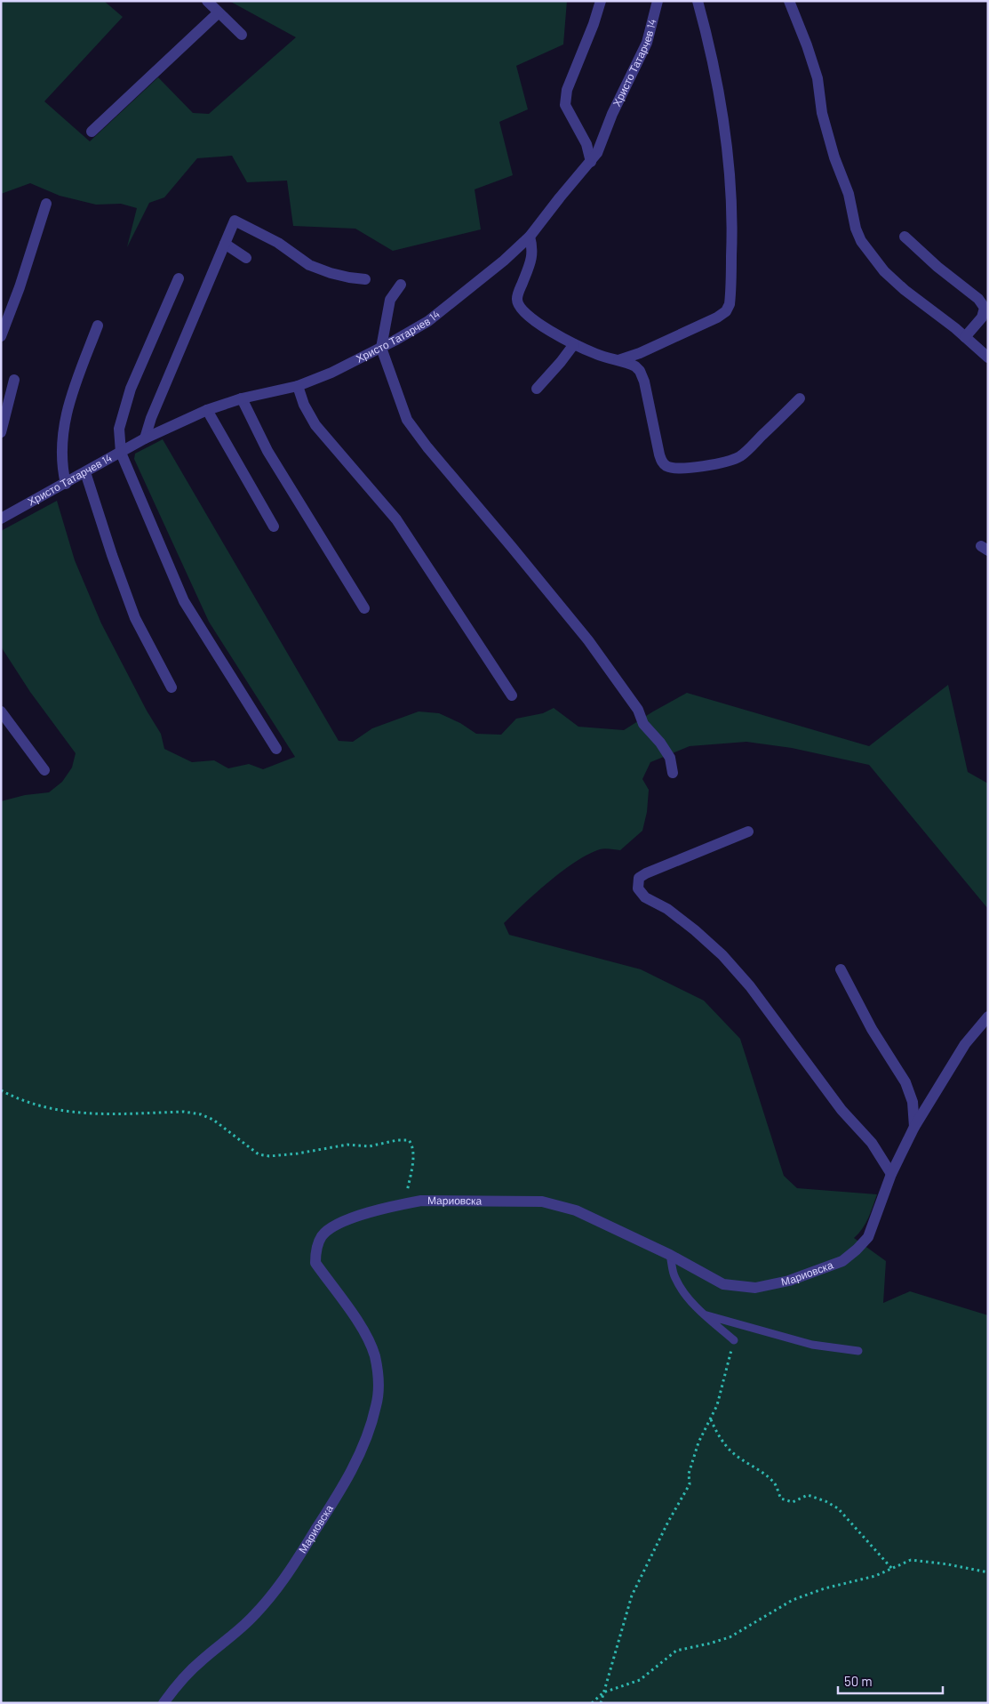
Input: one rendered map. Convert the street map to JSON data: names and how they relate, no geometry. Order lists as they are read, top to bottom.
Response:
{
  "streets": {
    "street": ["Христо Татарчев 14", "Мариовска"]
  },
  "scale_bar": "50 m"
}
